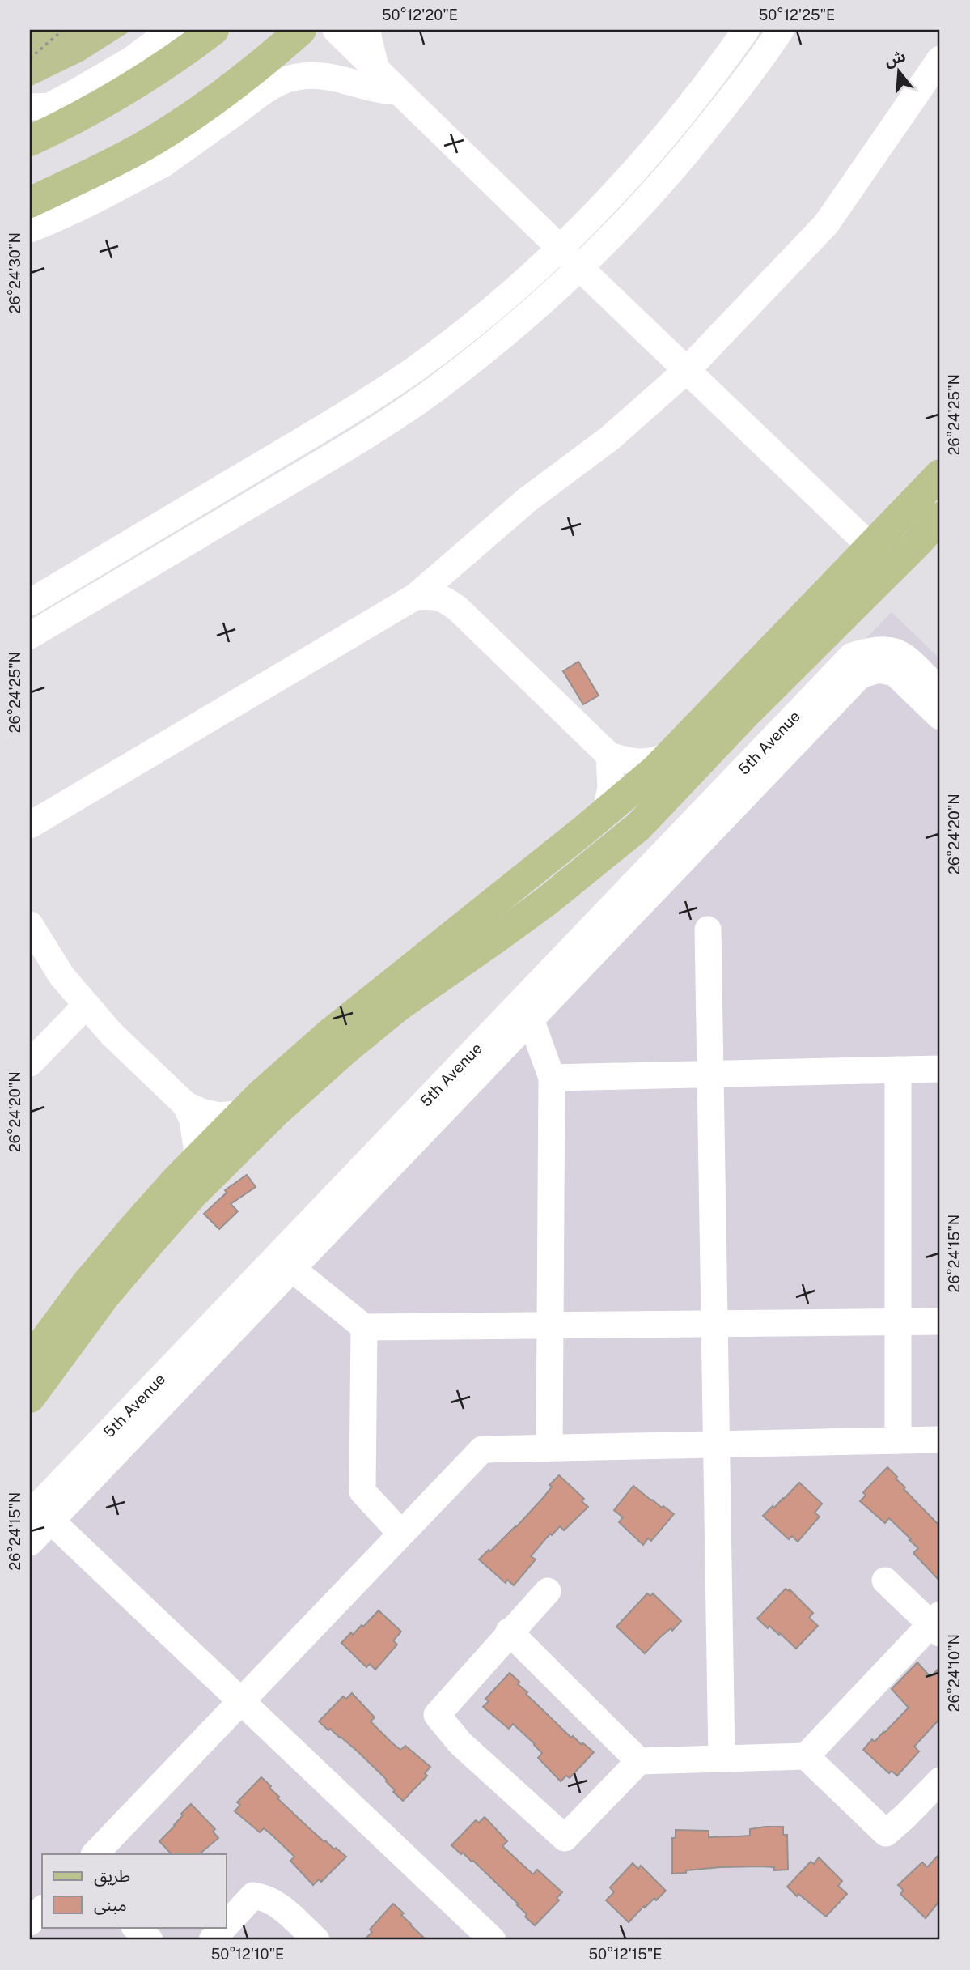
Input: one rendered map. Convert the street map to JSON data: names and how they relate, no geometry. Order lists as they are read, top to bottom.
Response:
{
  "streets": {
    "street": ["5th Avenue"]
  },
  "legend": ["طريق", "مبنى"],
  "north": "top",
  "coordinates": [
    "50°12'20\"E",
    "50°12'25\"E",
    "26°24'30\"N",
    "26°24'25\"N",
    "26°24'20\"N",
    "26°24'15\"N",
    "26°24'10\"N",
    "50°12'10\"E",
    "50°12'15\"E"
  ]
}
